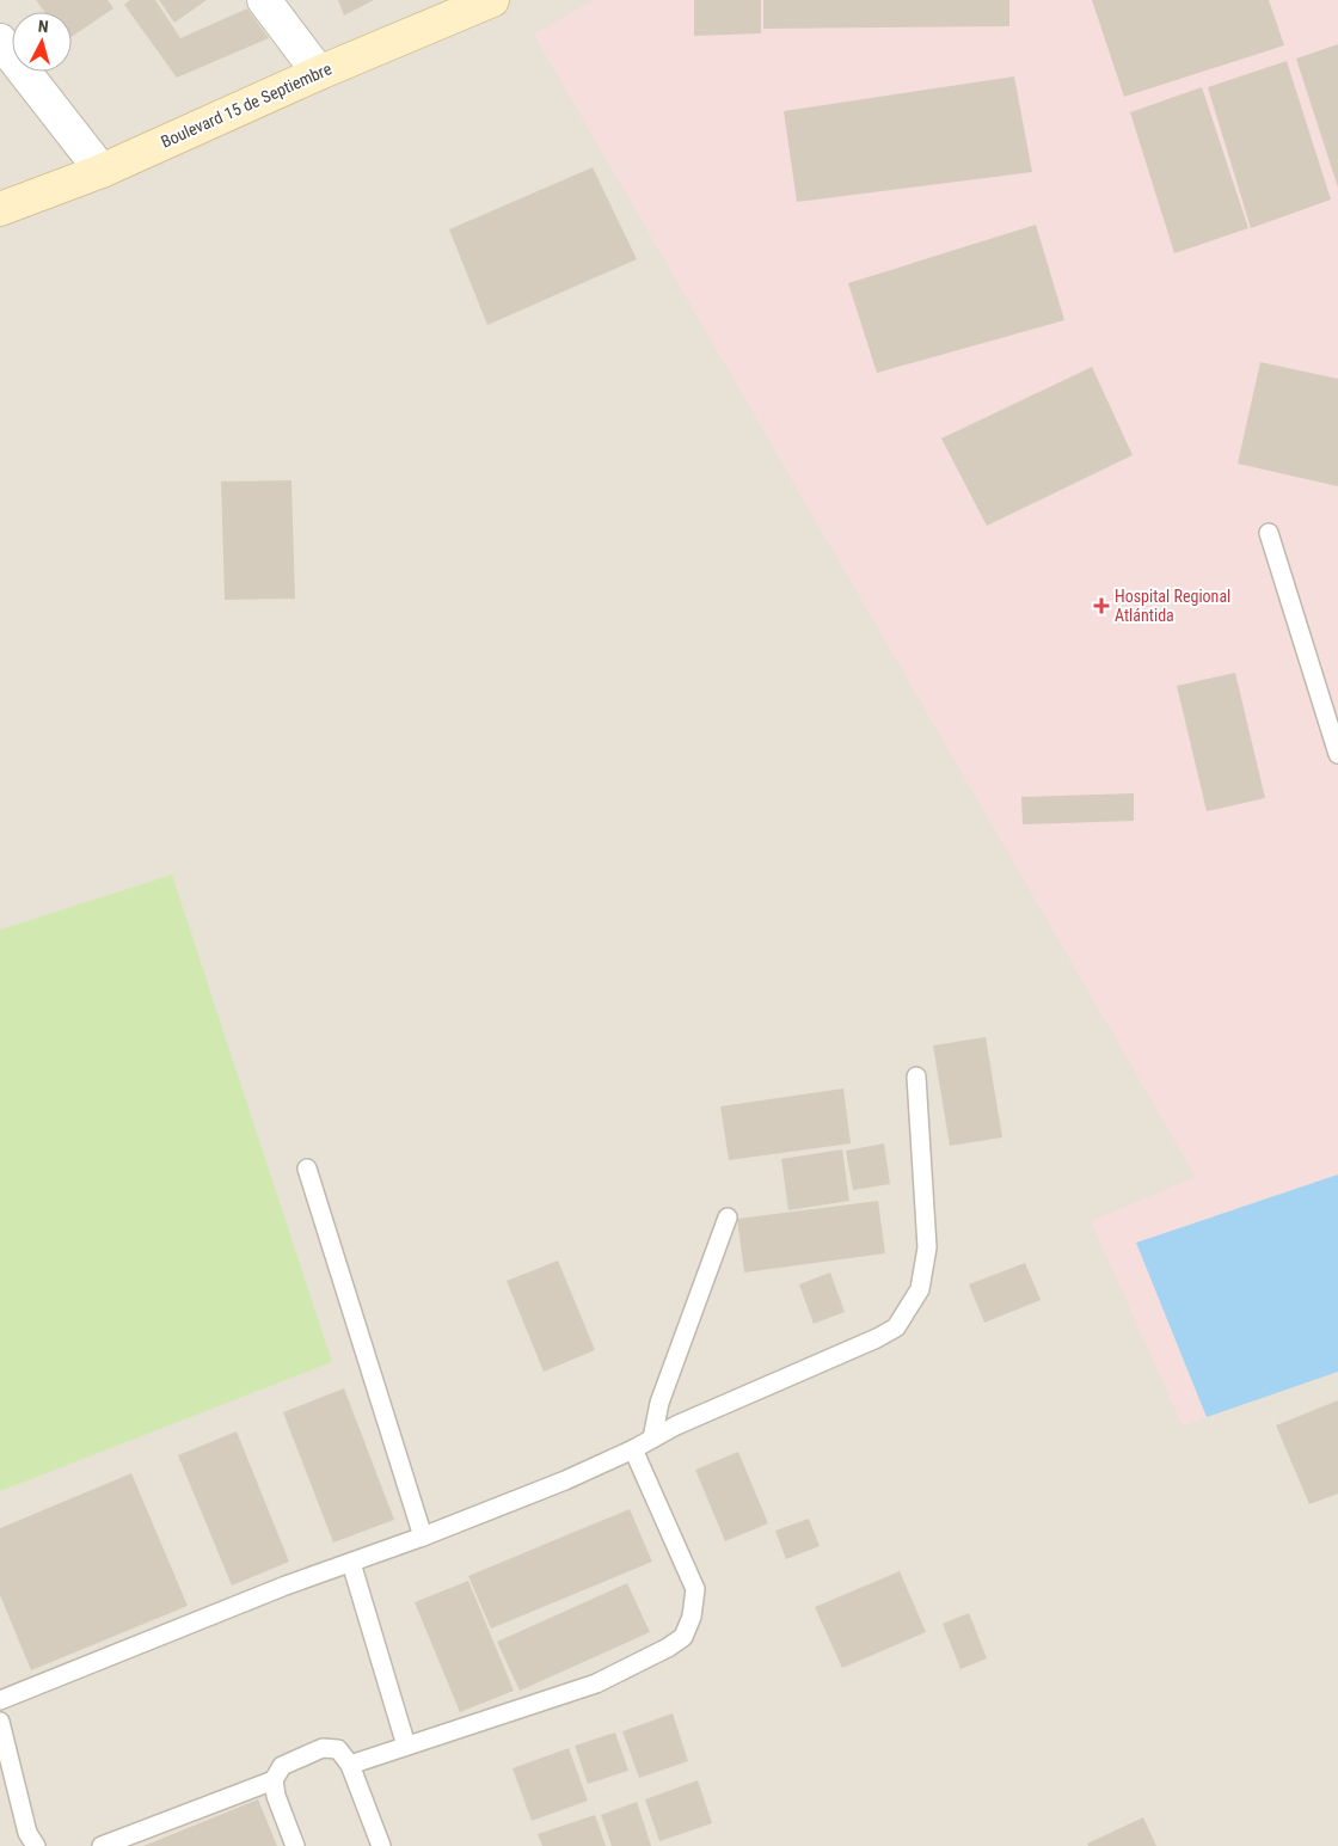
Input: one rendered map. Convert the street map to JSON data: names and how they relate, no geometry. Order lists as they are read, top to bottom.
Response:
{
  "streets": {
    "street": ["Boulevard 15 de Septiembre"]
  },
  "places": {
    "health": ["Hospital Regional Atlántida"]
  },
  "north": "top"
}
